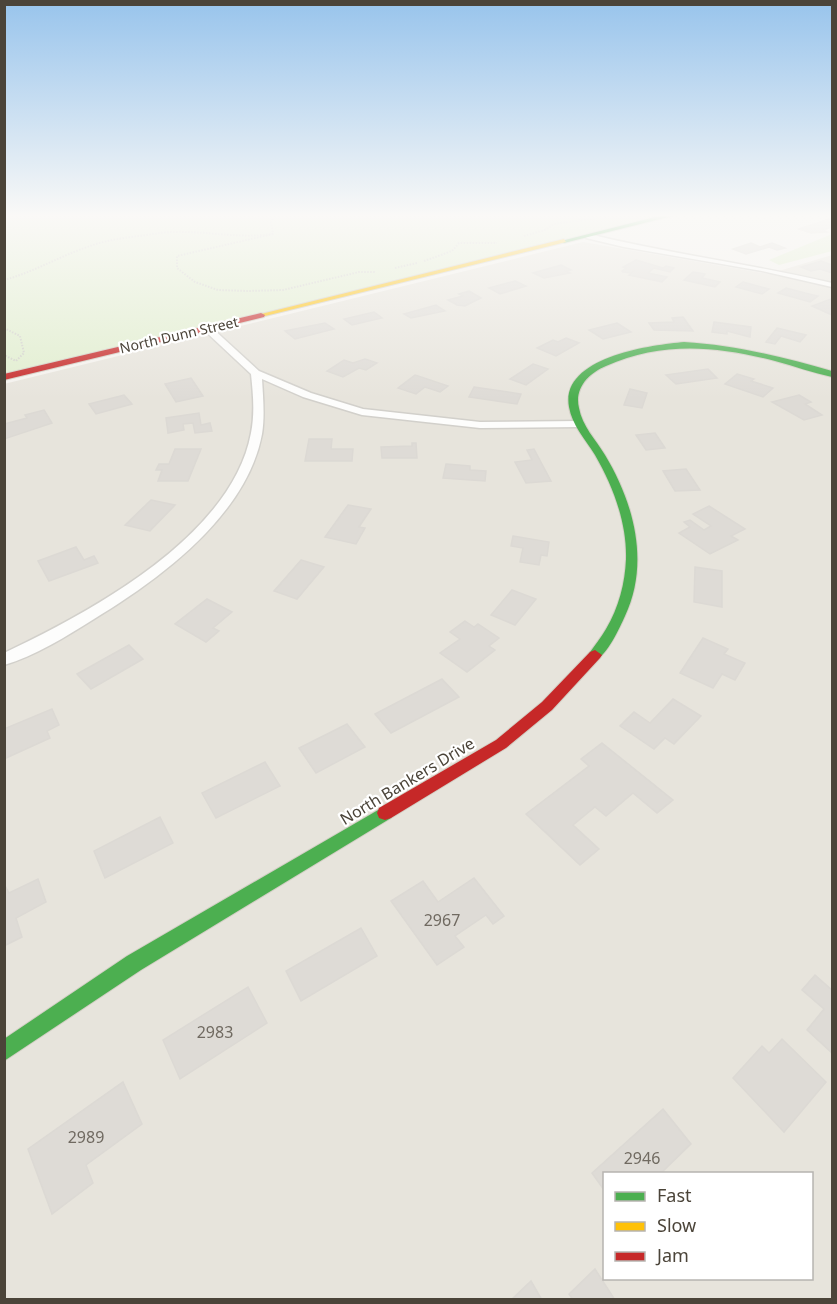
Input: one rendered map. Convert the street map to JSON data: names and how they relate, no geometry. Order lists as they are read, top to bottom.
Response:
{
  "streets": {
    "street": ["North Dunn Street", "North Bankers Drive"]
  },
  "house_numbers": [
    "2967",
    "2983",
    "2989",
    "2946"
  ],
  "legend": ["Fast", "Slow", "Jam"]
}
